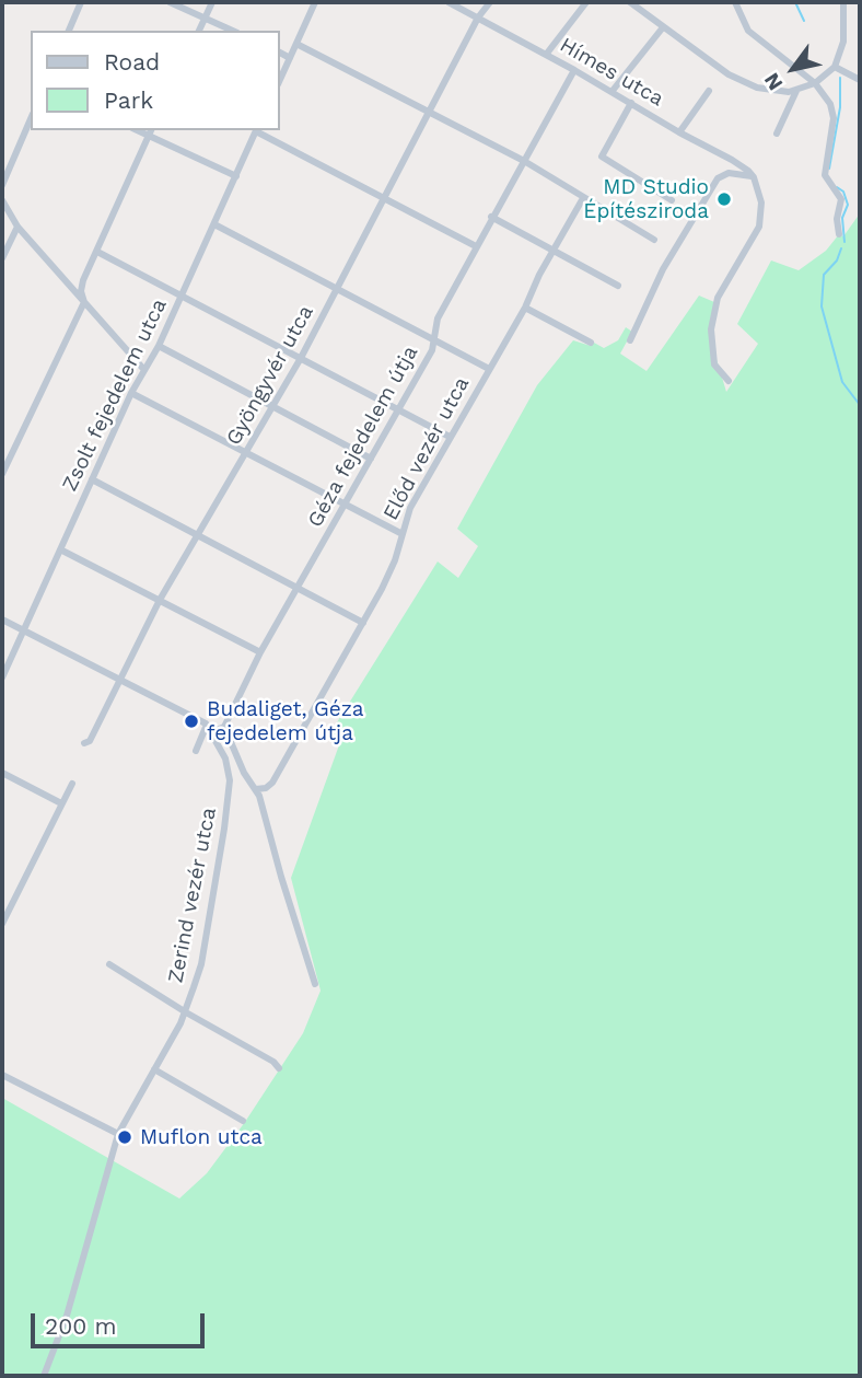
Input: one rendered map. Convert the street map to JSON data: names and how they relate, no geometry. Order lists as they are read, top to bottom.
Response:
{
  "streets": {
    "street": [
      "Hímes utca",
      "Gyöngyvér utca",
      "Zsolt fejedelem utca",
      "Géza fejedelem útja",
      "Előd vezér utca",
      "Zerind vezér utca"
    ]
  },
  "crossings": [
    ["Hímes utca", "Gyöngyvér utca"],
    ["Hímes utca", "Géza fejedelem útja"]
  ],
  "places": ["MD Studio Építésziroda", "Budaliget, Géza fejedelem útja", "Muflon utca"],
  "legend": ["Road", "Park"],
  "scale_bar": "200 m",
  "north": "bottom left"
}
